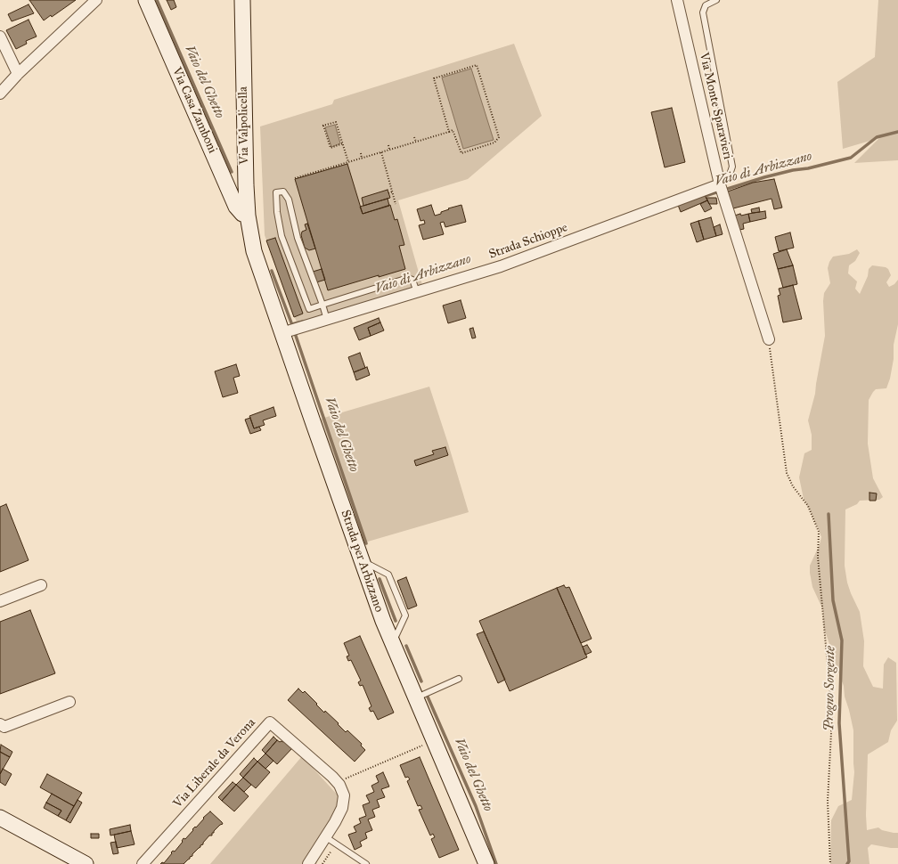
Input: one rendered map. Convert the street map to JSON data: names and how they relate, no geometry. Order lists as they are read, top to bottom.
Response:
{
  "streets": {
    "main road": ["Via Casa Zamboni", "Via Valpolicella", "Strada per Arbizzano"],
    "street": ["Via Monte Sparavieri", "Strada Schioppe", "Via Liberale da Verona"]
  },
  "crossings": [
    ["Via Monte Sparavieri", "Strada Schioppe"],
    ["Via Casa Zamboni", "Via Valpolicella"],
    ["Via Valpolicella", "Strada per Arbizzano"],
    ["Strada Schioppe", "Strada per Arbizzano"]
  ],
  "water": ["Vaio del Ghetto", "Vaio di Arbizzano", "Progno Sorgente"]
}
